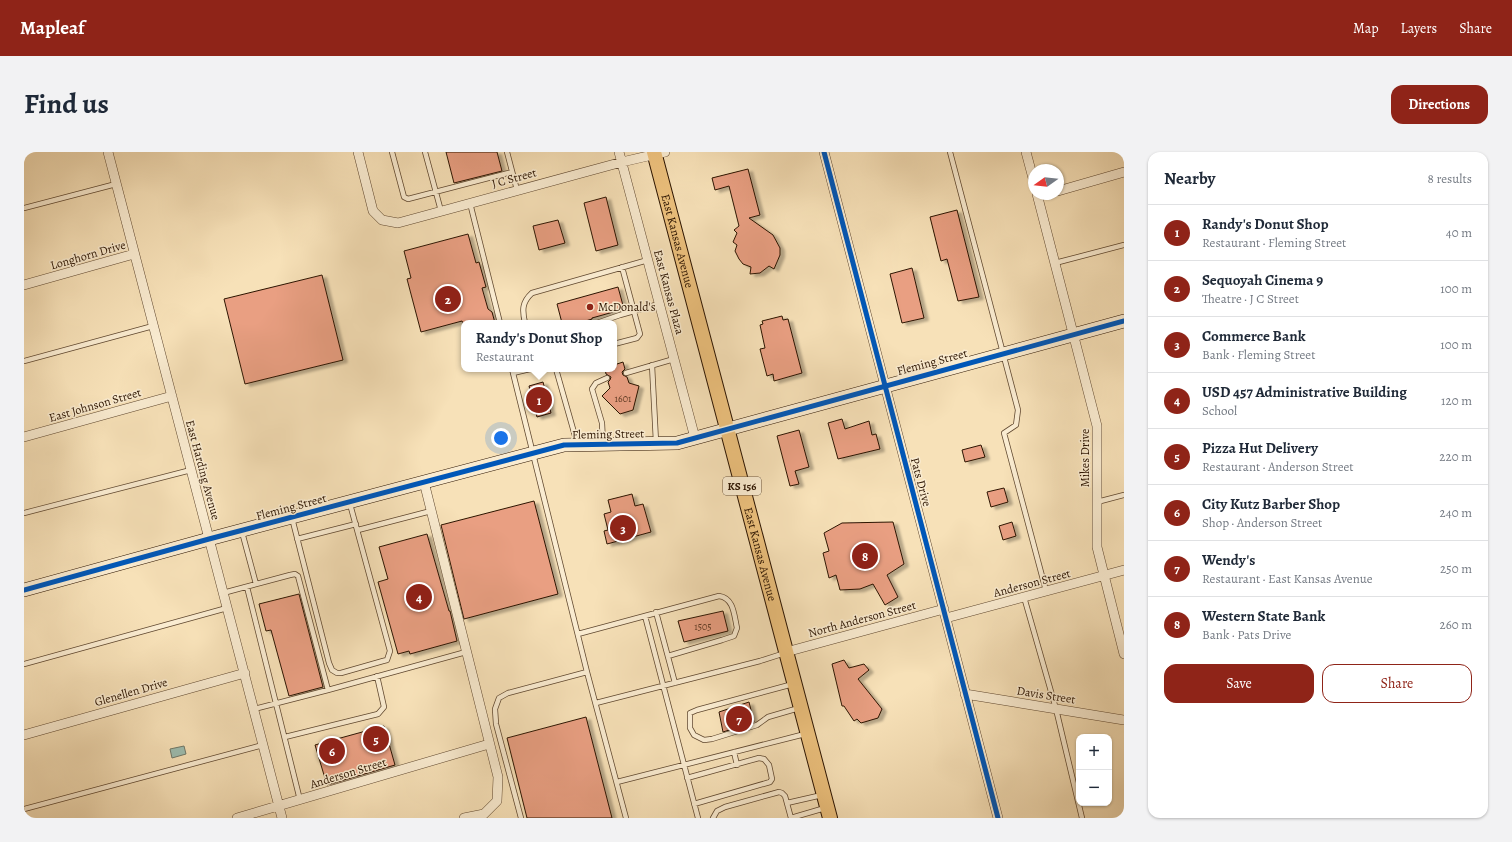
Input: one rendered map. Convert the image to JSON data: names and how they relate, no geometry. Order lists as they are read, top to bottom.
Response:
{
  "streets": {
    "main road": ["East Kansas Avenue", "KS 156"],
    "street": [
      "J C Street",
      "Longhorn Drive",
      "East Kansas Plaza",
      "Fleming Street",
      "East Johnson Street",
      "Mikes Drive",
      "East Harding Avenue",
      "Pats Drive",
      "Anderson Street",
      "North Anderson Street",
      "Glenellen Drive",
      "Davis Street"
    ]
  },
  "crossings": [
    ["J C Street", "East Kansas Avenue"],
    ["J C Street", "East Kansas Plaza"],
    ["East Kansas Avenue", "Fleming Street"],
    ["East Kansas Avenue", "North Anderson Street"],
    ["Longhorn Drive", "East Harding Avenue"],
    ["East Kansas Plaza", "Fleming Street"],
    ["Fleming Street", "Mikes Drive"],
    ["Fleming Street", "East Harding Avenue"],
    ["Fleming Street", "Pats Drive"],
    ["East Johnson Street", "East Harding Avenue"],
    ["Mikes Drive", "Anderson Street"],
    ["East Harding Avenue", "Anderson Street"],
    ["East Harding Avenue", "Glenellen Drive"],
    ["Pats Drive", "Anderson Street"],
    ["Pats Drive", "North Anderson Street"],
    ["Pats Drive", "Davis Street"],
    ["Anderson Street", "North Anderson Street"]
  ],
  "places": ["McDonald's"],
  "house_numbers": ["1601", "1505"],
  "north": "left",
  "page": {
    "header": "Mapleaf",
    "nav": ["Map", "Layers", "Share"],
    "title": "Find us",
    "buttons": [
      "Directions",
      ["Save", "Share"]
    ],
    "heading": ["Nearby", "8 results"],
    "list": [
      {
        "mark": "1",
        "name": "Randy's Donut Shop",
        "note": "Restaurant · Fleming Street",
        "value": "40 m"
      },
      {
        "mark": "2",
        "name": "Sequoyah Cinema 9",
        "note": "Theatre · J C Street",
        "value": "100 m"
      },
      {
        "mark": "3",
        "name": "Commerce Bank",
        "note": "Bank · Fleming Street",
        "value": "100 m"
      },
      {
        "mark": "4",
        "name": "USD 457 Administrative Building",
        "note": "School",
        "value": "120 m"
      },
      {
        "mark": "5",
        "name": "Pizza Hut Delivery",
        "note": "Restaurant · Anderson Street",
        "value": "220 m"
      },
      {
        "mark": "6",
        "name": "City Kutz Barber Shop",
        "note": "Shop · Anderson Street",
        "value": "240 m"
      },
      {
        "mark": "7",
        "name": "Wendy's",
        "note": "Restaurant · East Kansas Avenue",
        "value": "250 m"
      },
      {
        "mark": "8",
        "name": "Western State Bank",
        "note": "Bank · Pats Drive",
        "value": "260 m"
      }
    ],
    "pins": [
      "2",
      "1",
      "3",
      "8",
      "4",
      "7",
      "5",
      "6"
    ],
    "popup": ["Randy's Donut Shop", "Restaurant"],
    "map_buttons": ["+", "−"]
  }
}
